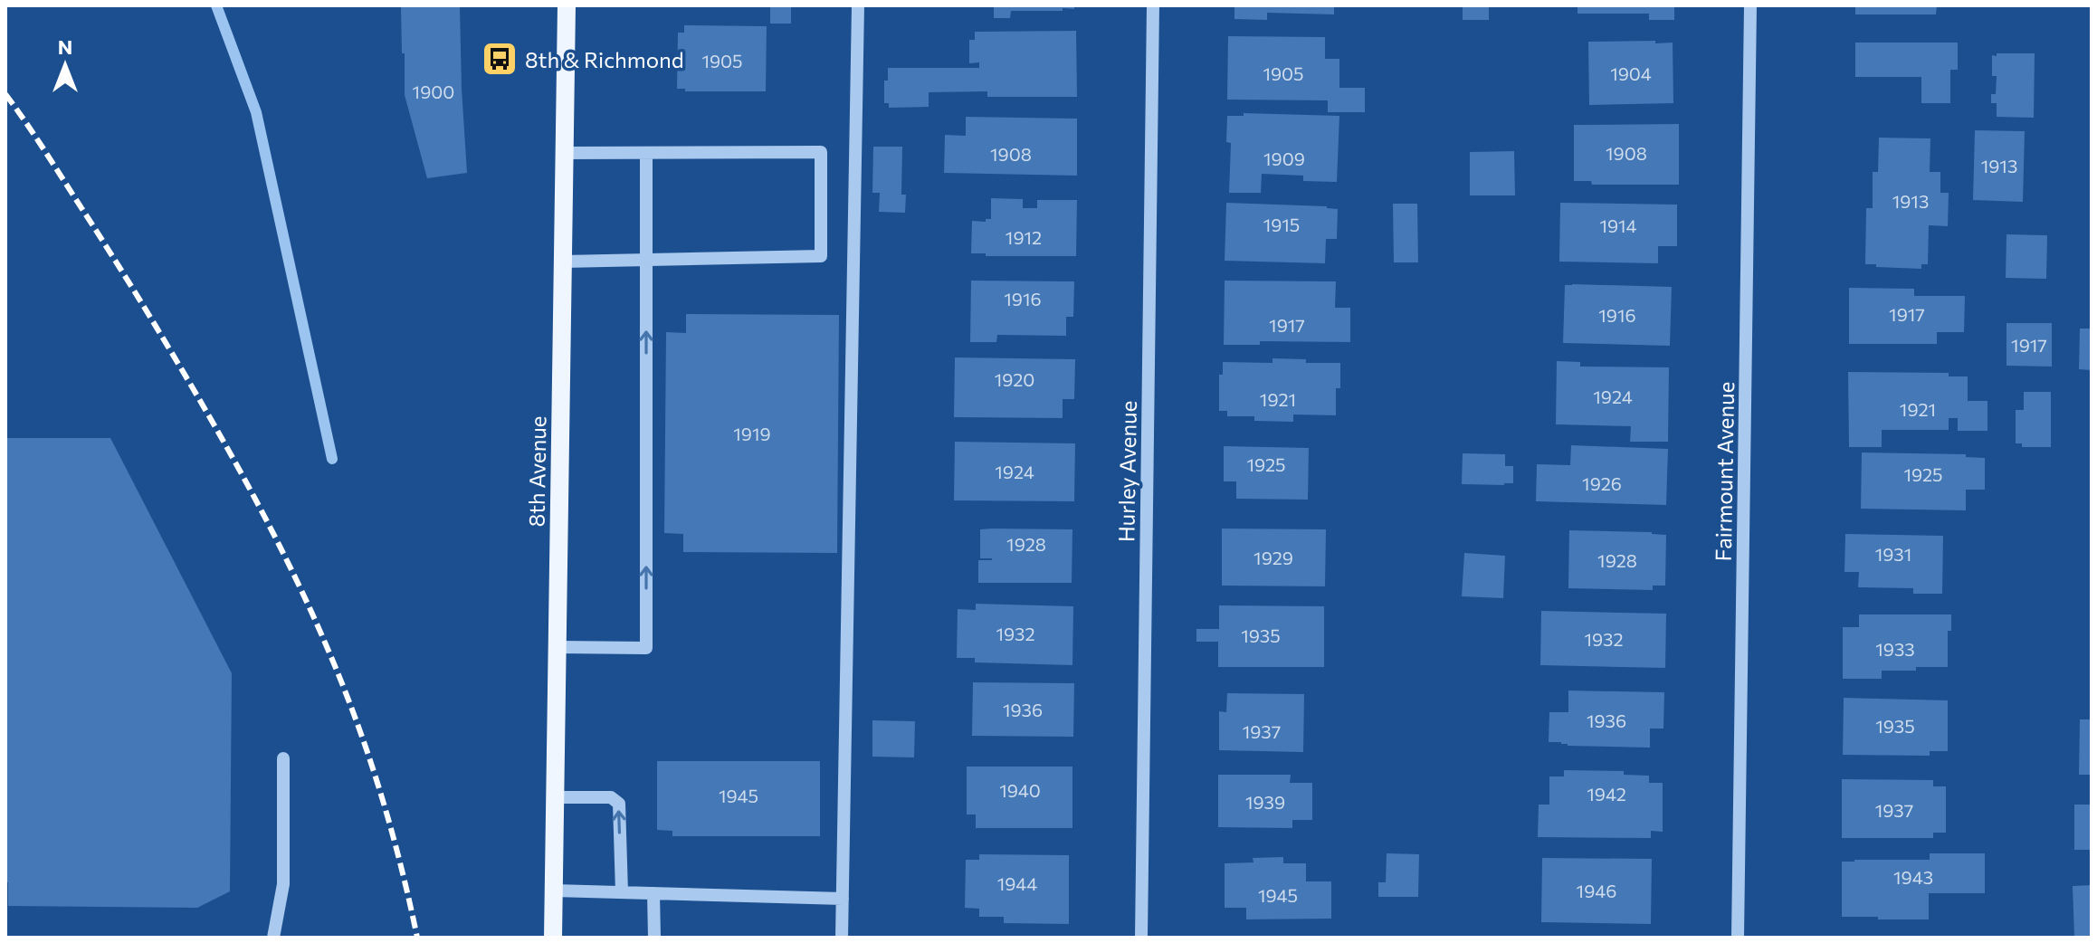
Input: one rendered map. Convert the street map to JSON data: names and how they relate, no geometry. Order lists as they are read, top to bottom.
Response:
{
  "streets": {
    "main road": ["8th Avenue"],
    "street": ["Hurley Avenue", "Fairmount Avenue"]
  },
  "places": {
    "bus stop": ["8th & Richmond"]
  },
  "house_numbers": [
    "1905",
    "1905",
    "1904",
    "1900",
    "1908",
    "1908",
    "1909",
    "1913",
    "1913",
    "1915",
    "1914",
    "1912",
    "1916",
    "1917",
    "1916",
    "1917",
    "1917",
    "1920",
    "1924",
    "1921",
    "1921",
    "1919",
    "1925",
    "1924",
    "1925",
    "1926",
    "1928",
    "1931",
    "1929",
    "1928",
    "1932",
    "1935",
    "1932",
    "1933",
    "1936",
    "1936",
    "1935",
    "1937",
    "1940",
    "1942",
    "1945",
    "1939",
    "1937",
    "1943",
    "1944",
    "1946",
    "1945"
  ],
  "north": "top"
}
